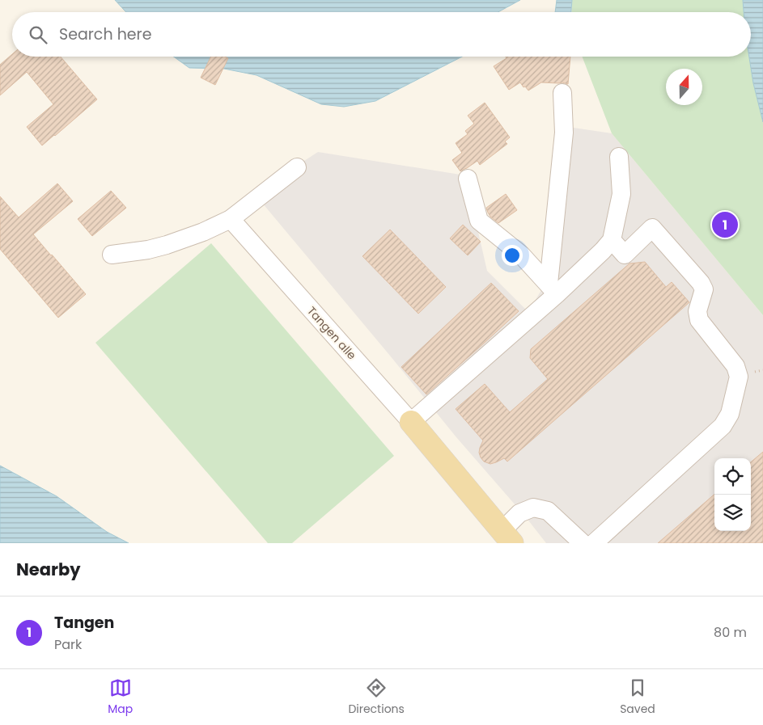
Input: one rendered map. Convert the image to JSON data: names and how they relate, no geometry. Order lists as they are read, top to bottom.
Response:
{
  "streets": {
    "main road": ["Tangen alle"]
  },
  "north": "top",
  "page": {
    "search": "Search here",
    "pins": "1",
    "heading": "Nearby",
    "list": [
      {
        "mark": "1",
        "name": "Tangen",
        "note": "Park",
        "value": "80 m"
      }
    ],
    "nav": ["Map", "Directions", "Saved"]
  }
}
